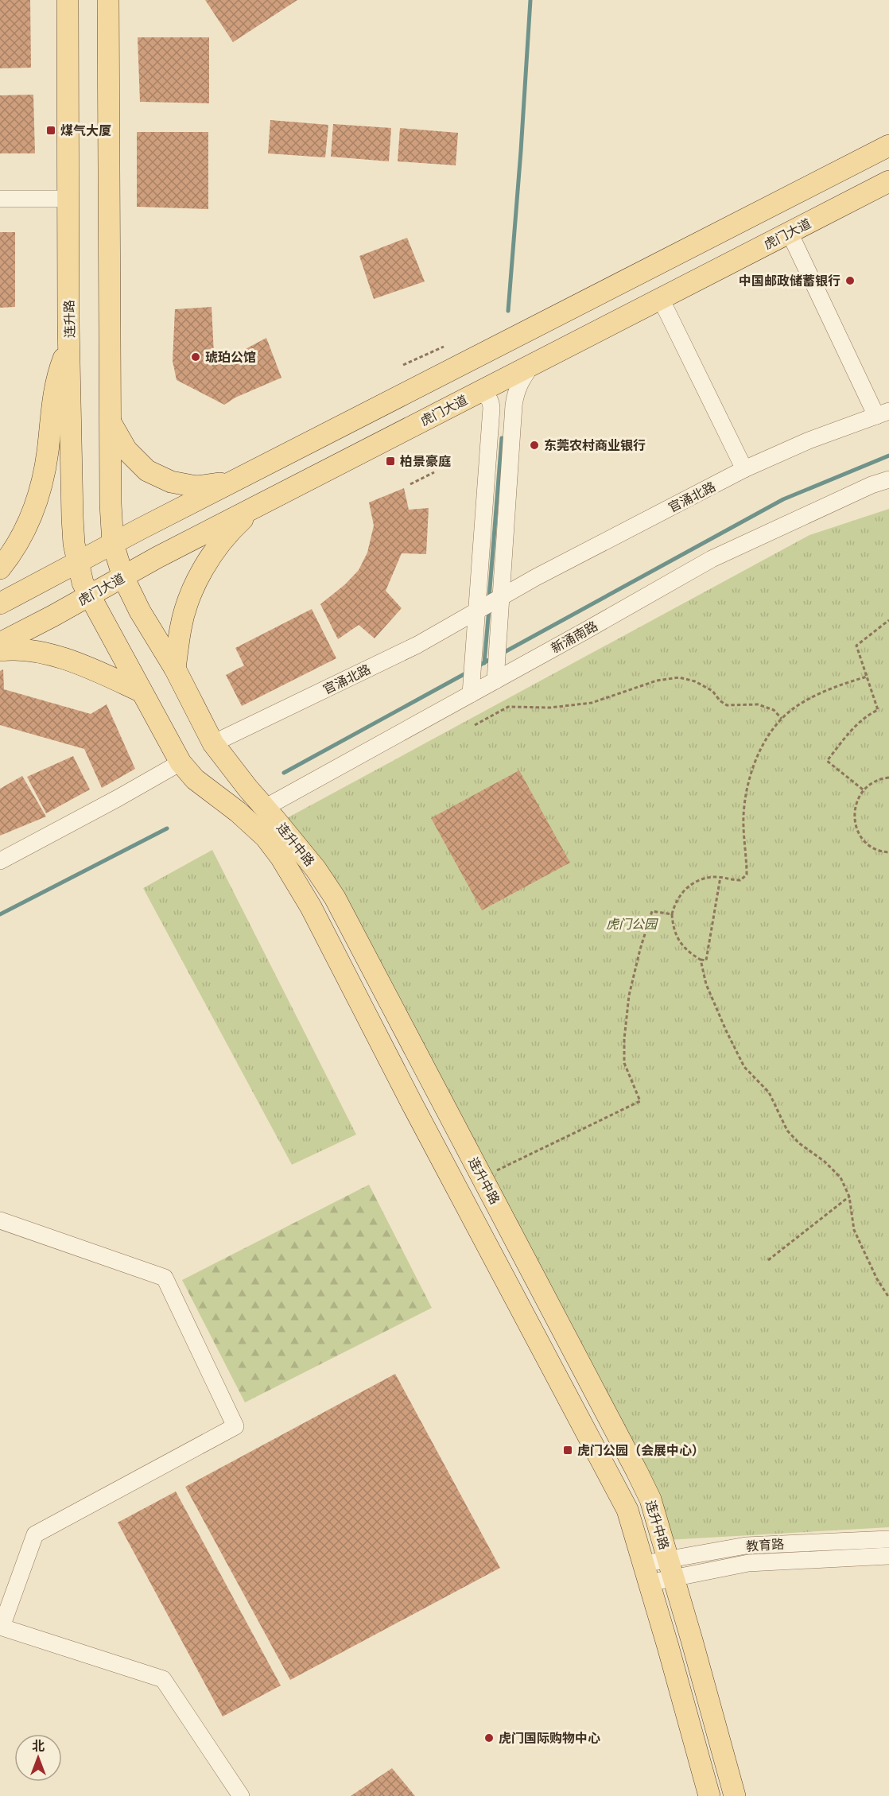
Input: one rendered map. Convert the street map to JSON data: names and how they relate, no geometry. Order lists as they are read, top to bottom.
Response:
{
  "streets": {
    "main road": ["虎门大道", "连升路", "连升中路"],
    "street": ["官涌北路", "新涌南路", "教育路"]
  },
  "crossings": [
    ["虎门大道", "连升路"],
    ["虎门大道", "连升中路"],
    ["连升路", "连升中路"],
    ["官涌北路", "连升中路"],
    ["新涌南路", "连升中路"],
    ["连升中路", "教育路"]
  ],
  "parks": ["虎门公园"],
  "places": {
    "transit": ["煤气大厦", "柏景豪庭", "虎门公园（会展中心）"],
    "other": [
      "中国邮政储蓄银行",
      "琥珀公馆",
      "东莞农村商业银行",
      "虎门国际购物中心"
    ]
  },
  "north": "top"
}
